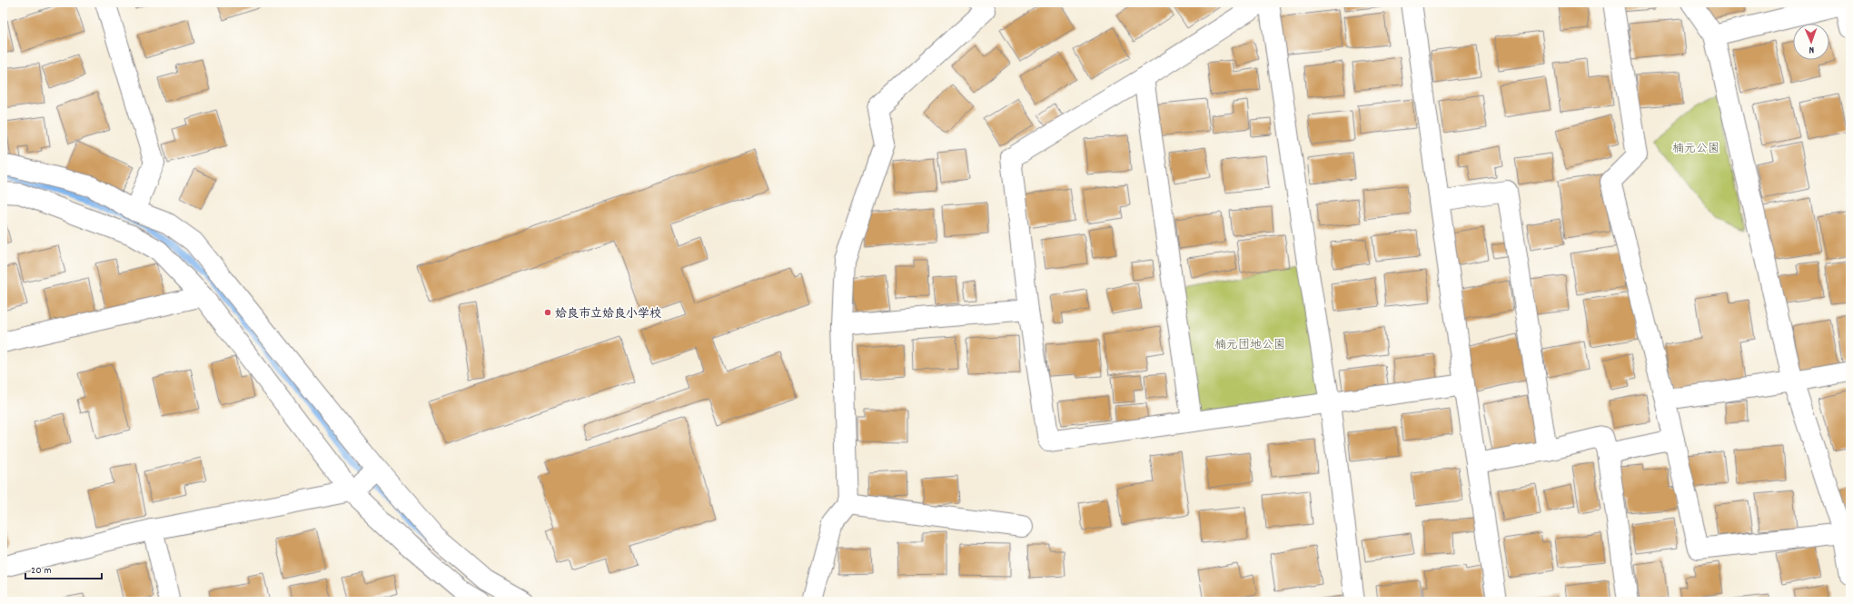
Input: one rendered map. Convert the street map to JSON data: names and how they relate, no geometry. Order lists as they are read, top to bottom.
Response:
{
  "parks": ["楠元公園", "楠元団地公園"],
  "places": ["姶良市立姶良小学校"],
  "scale_bar": "20 m",
  "north": "bottom"
}
